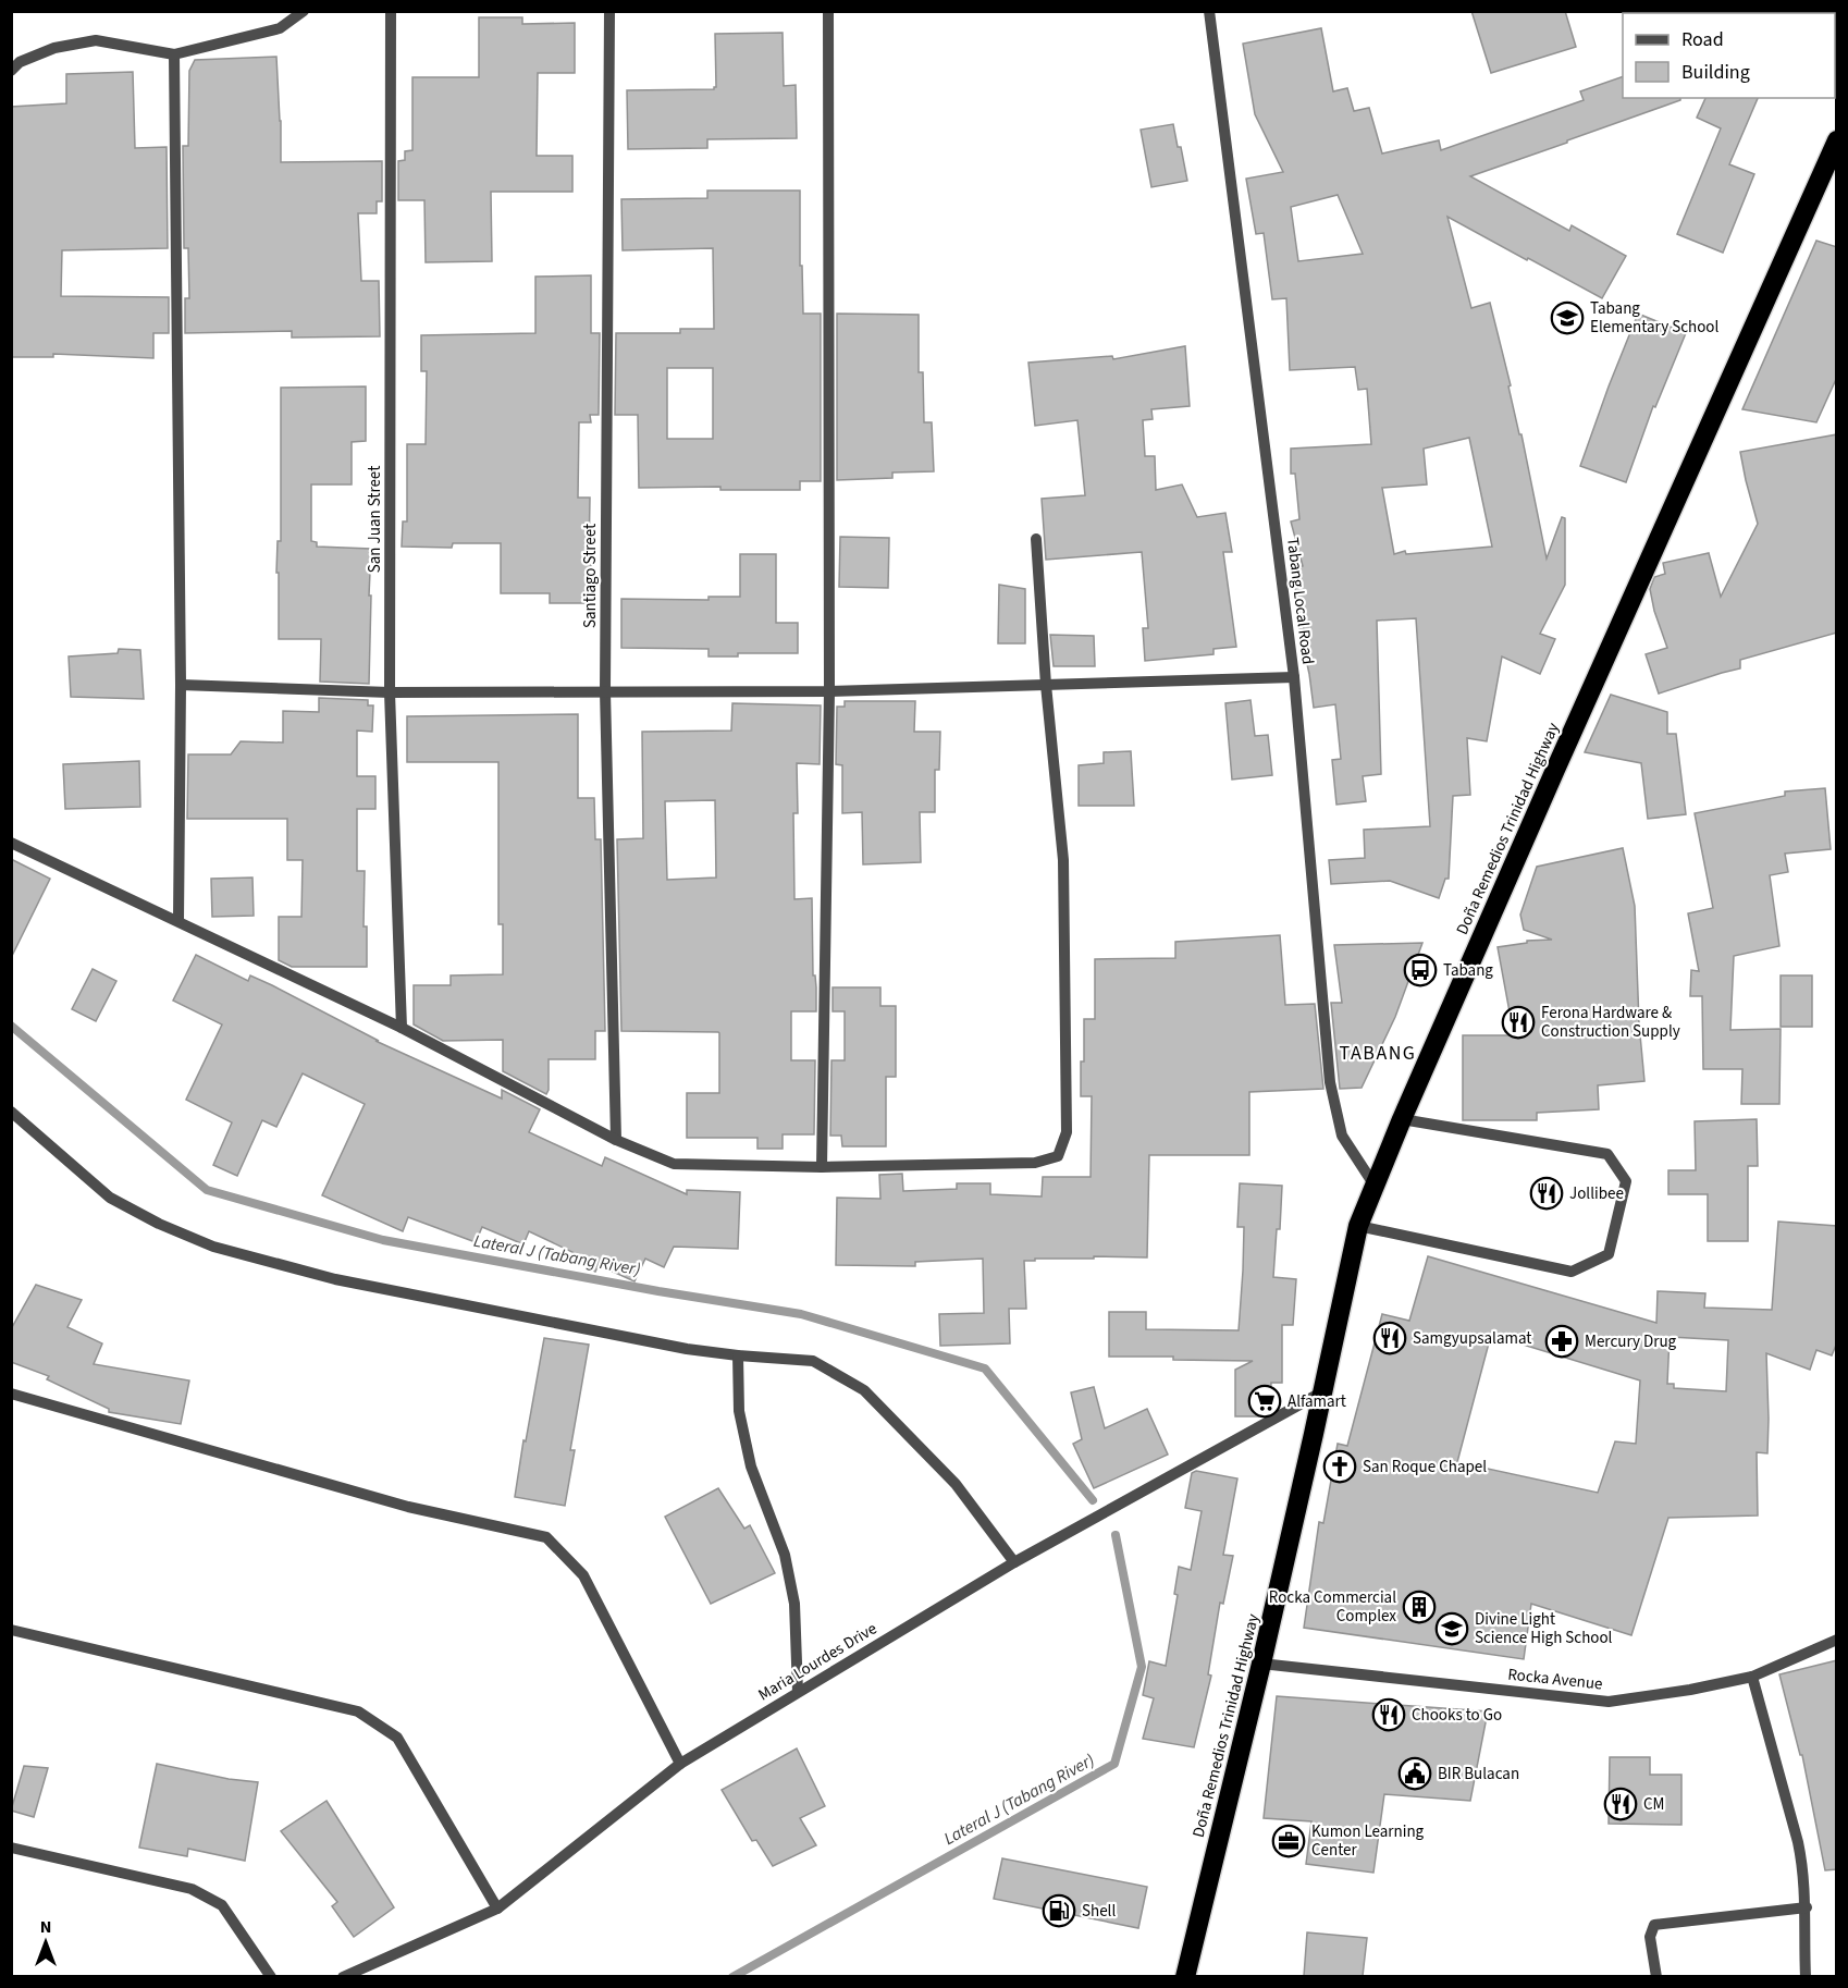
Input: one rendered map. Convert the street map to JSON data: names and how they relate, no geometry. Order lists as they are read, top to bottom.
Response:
{
  "streets": {
    "highway": ["Doña Remedios Trinidad Highway"],
    "street": [
      "San Juan Street",
      "Santiago Street",
      "Tabang Local Road",
      "Maria Lourdes Drive",
      "Rocka Avenue"
    ]
  },
  "crossings": [
    ["Tabang Local Road", "Doña Remedios Trinidad Highway"],
    ["Doña Remedios Trinidad Highway", "Maria Lourdes Drive"],
    ["Doña Remedios Trinidad Highway", "Rocka Avenue"]
  ],
  "districts": ["TABANG"],
  "water": ["Lateral J (Tabang River)"],
  "places": {
    "school or university": ["Tabang Elementary School", "Divine Light Science High School"],
    "bus stop": ["Tabang"],
    "restaurant": [
      "Ferona Hardware & Construction Supply",
      "Jollibee",
      "Samgyupsalamat",
      "Chooks to Go",
      "CM"
    ],
    "pharmacy": ["Mercury Drug"],
    "supermarket": ["Alfamart"],
    "church": ["San Roque Chapel"],
    "building": ["Rocka Commercial Complex"],
    "public building": ["BIR Bulacan"],
    "office": ["Kumon Learning Center"],
    "fuel station": ["Shell"]
  },
  "legend": ["Road", "Building"],
  "north": "top"
}
